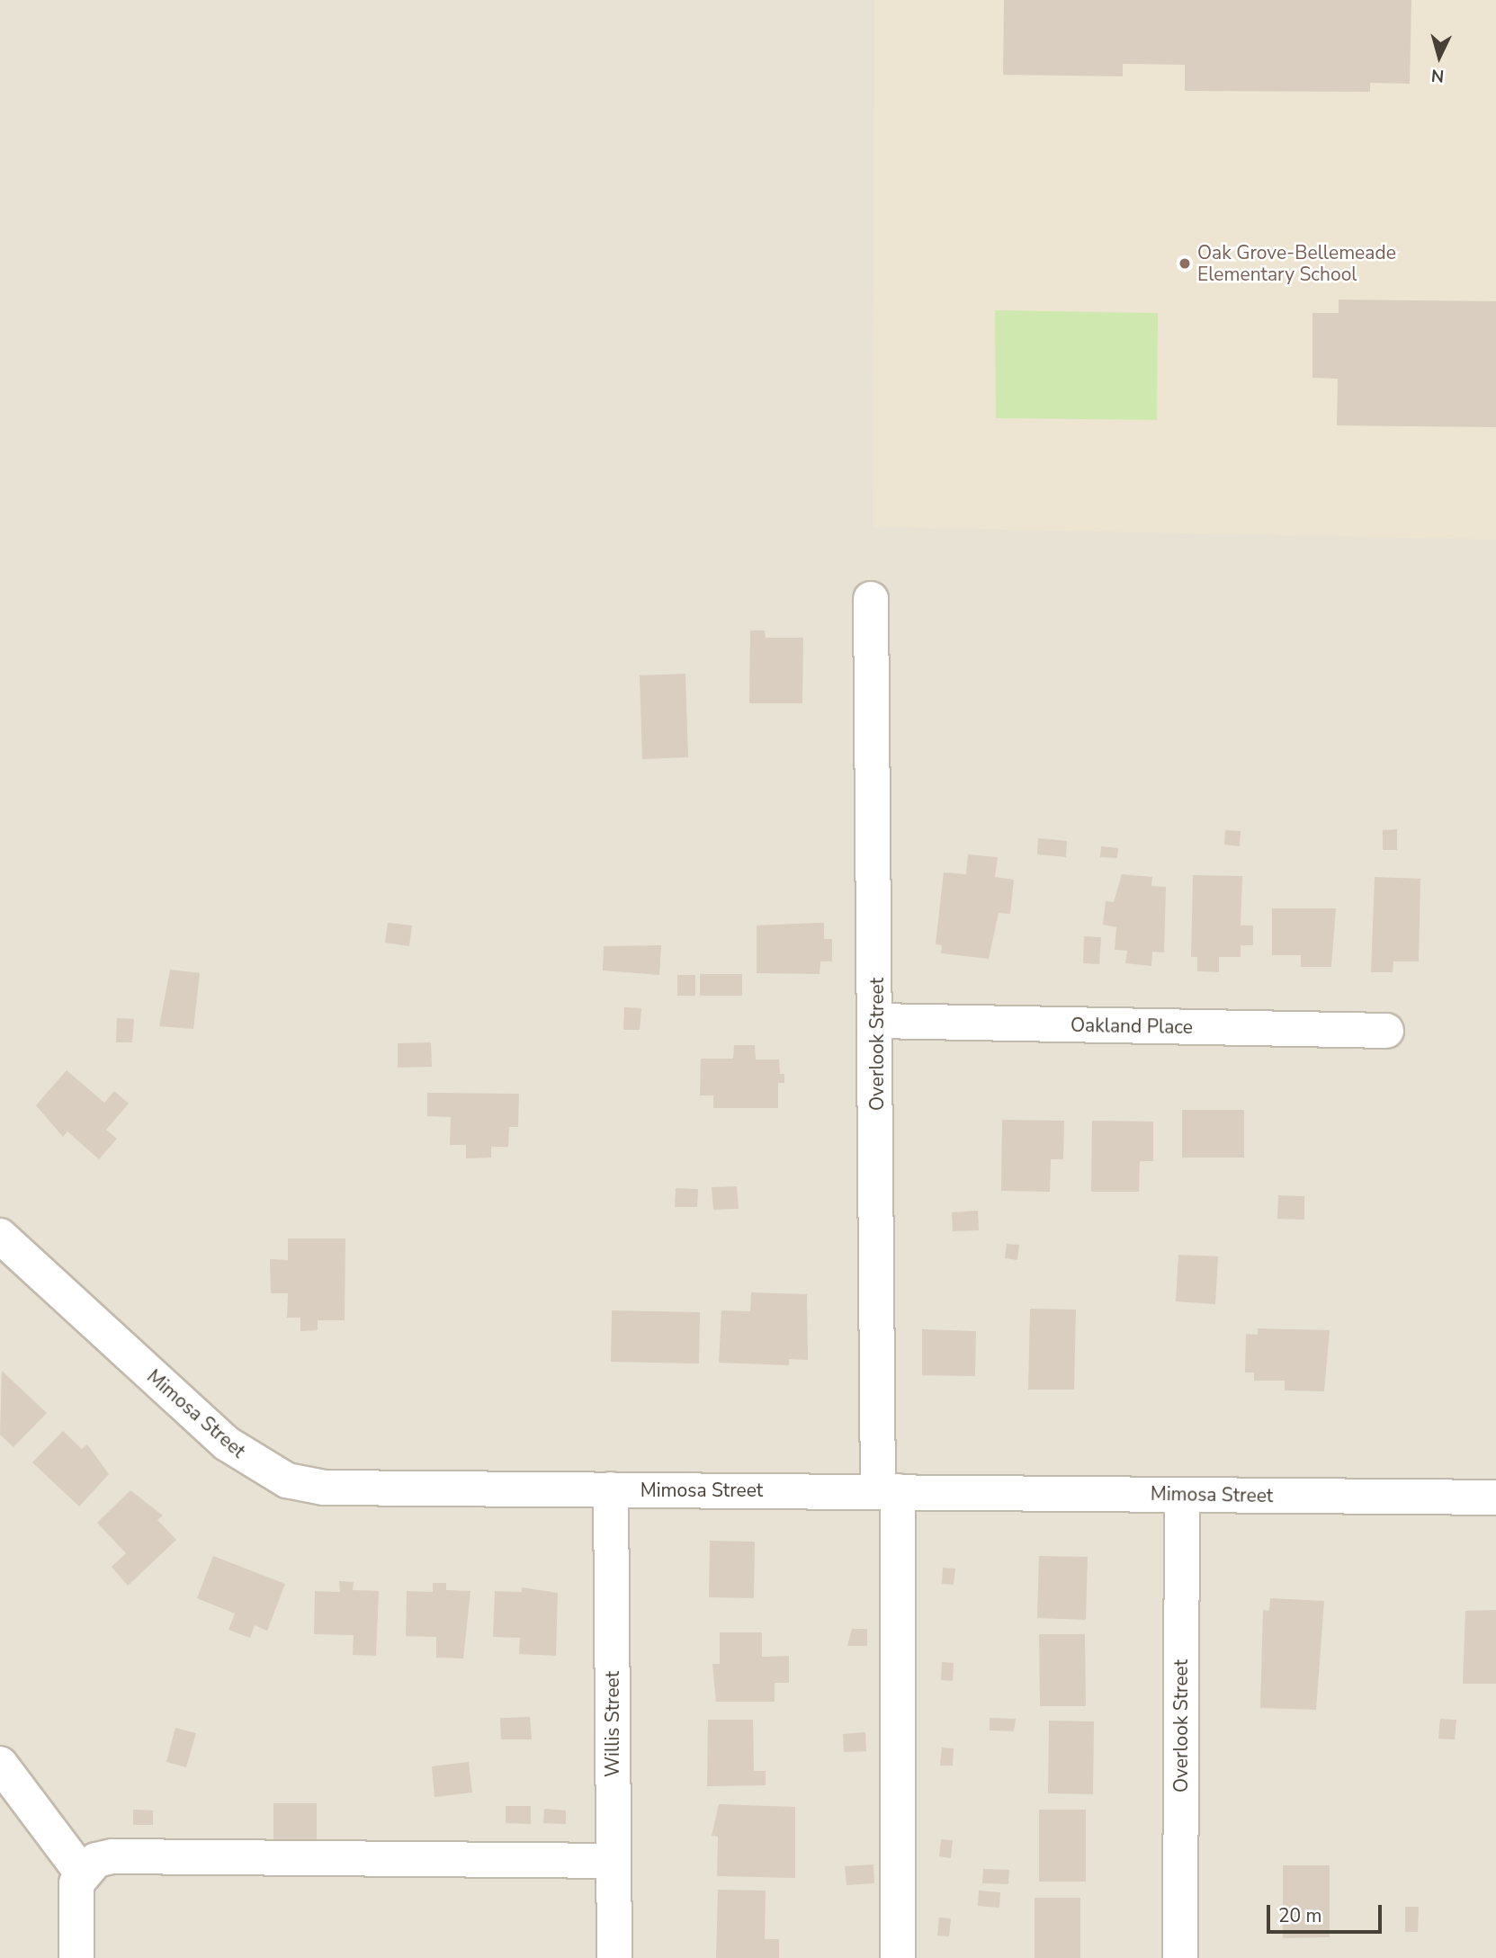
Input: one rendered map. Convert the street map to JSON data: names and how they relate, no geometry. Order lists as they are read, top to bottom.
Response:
{
  "streets": {
    "street": [
      "Oakland Place",
      "Overlook Street",
      "Mimosa Street",
      "Willis Street"
    ]
  },
  "crossings": [
    ["Oakland Place", "Overlook Street"],
    ["Overlook Street", "Mimosa Street"],
    ["Mimosa Street", "Willis Street"]
  ],
  "places": ["Oak Grove-Bellemeade Elementary School"],
  "scale_bar": "20 m",
  "north": "bottom"
}
